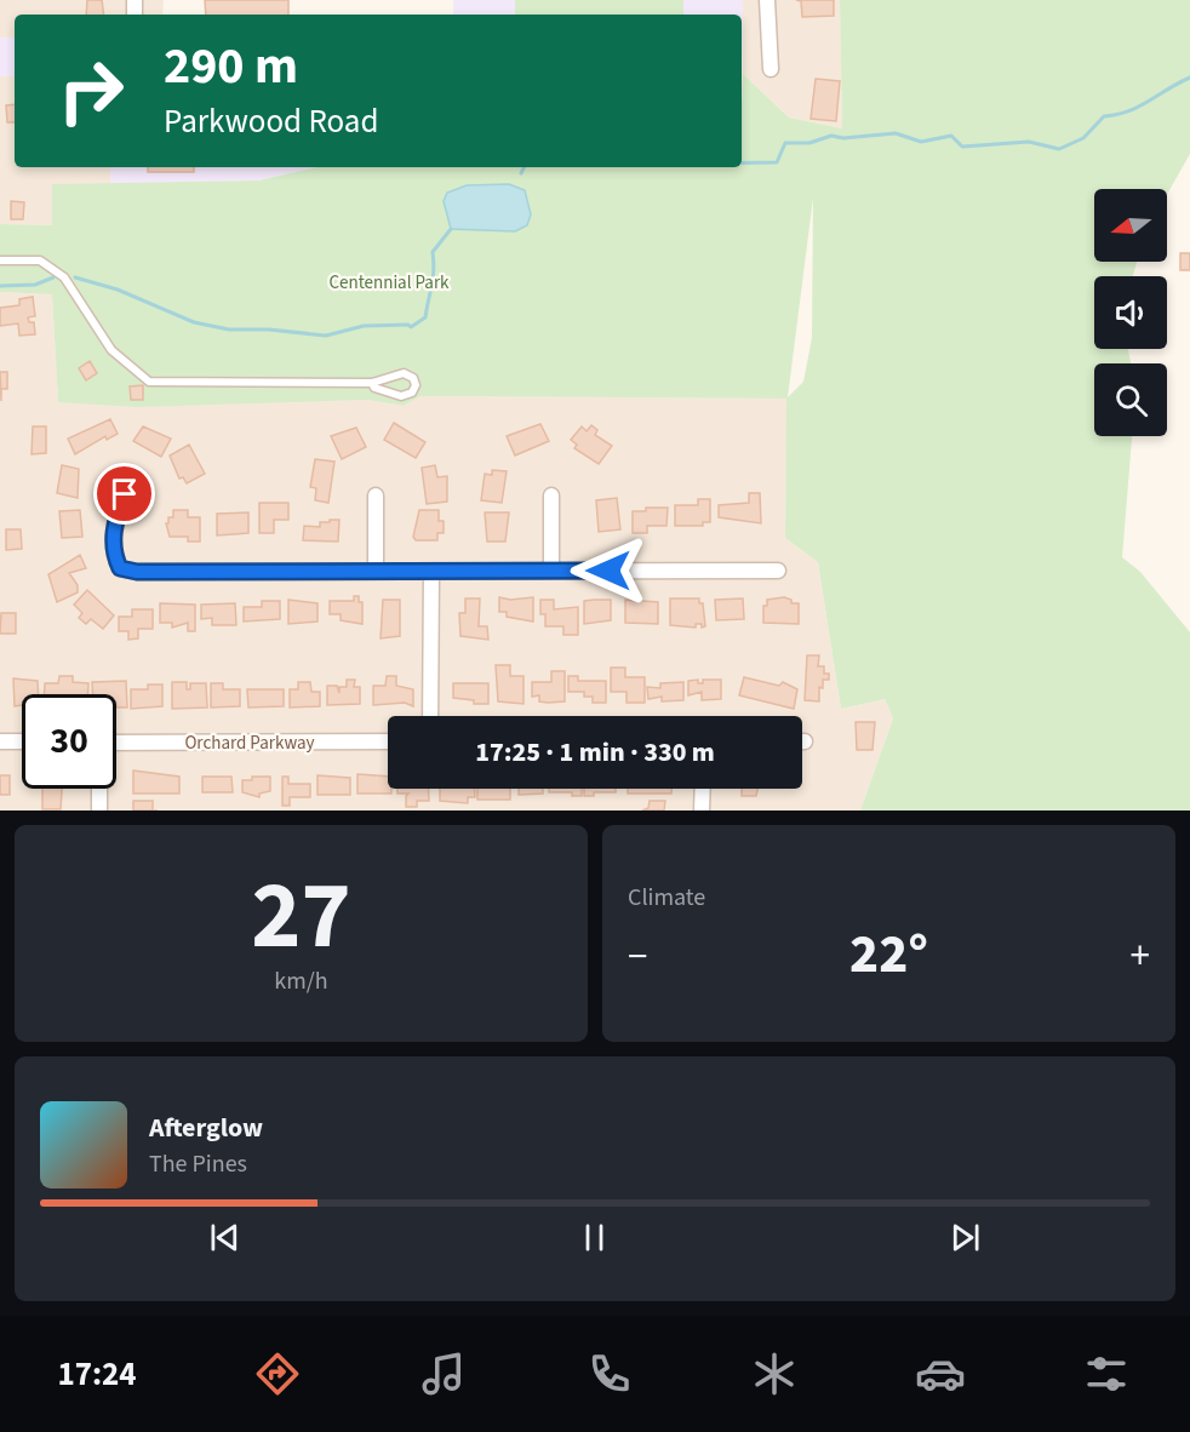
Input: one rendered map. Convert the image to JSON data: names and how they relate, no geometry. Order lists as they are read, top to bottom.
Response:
{
  "streets": {
    "street": ["Orchard Parkway"]
  },
  "parks": ["Centennial Park"],
  "north": "left",
  "page": {
    "turn": ["290 m", "Parkwood Road"],
    "limit": "30",
    "trip": "17:25 · 1 min · 330 m",
    "tile": [
      ["27", "km/h"],
      "Climate"
    ],
    "heat": ["−", "22°", "+"],
    "song": ["Afterglow", "The Pines"],
    "tabs": "17:24"
  }
}
